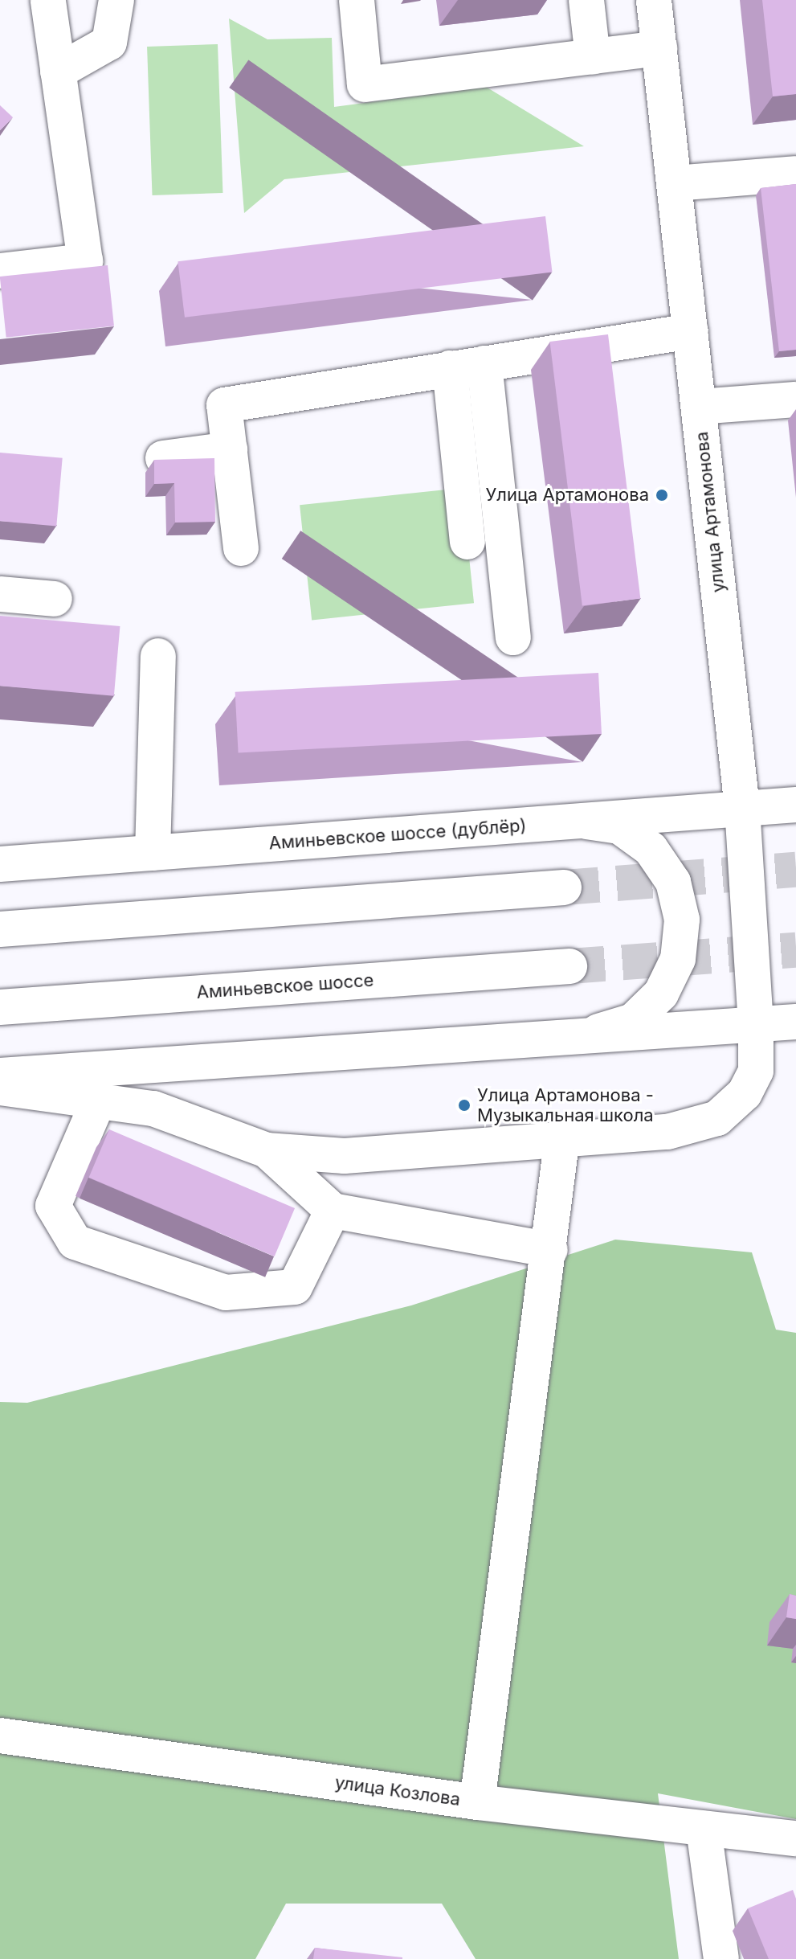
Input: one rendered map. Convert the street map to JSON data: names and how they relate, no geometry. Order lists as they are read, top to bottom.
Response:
{
  "streets": {
    "street": [
      "улица Артамонова",
      "Аминьевское шоссе (дублёр)",
      "Аминьевское шоссе",
      "улица Козлова"
    ]
  },
  "crossings": [
    ["улица Артамонова", "Аминьевское шоссе (дублёр)"]
  ],
  "places": ["Улица Артамонова", "Улица Артамонова - Музыкальная школа"]
}
